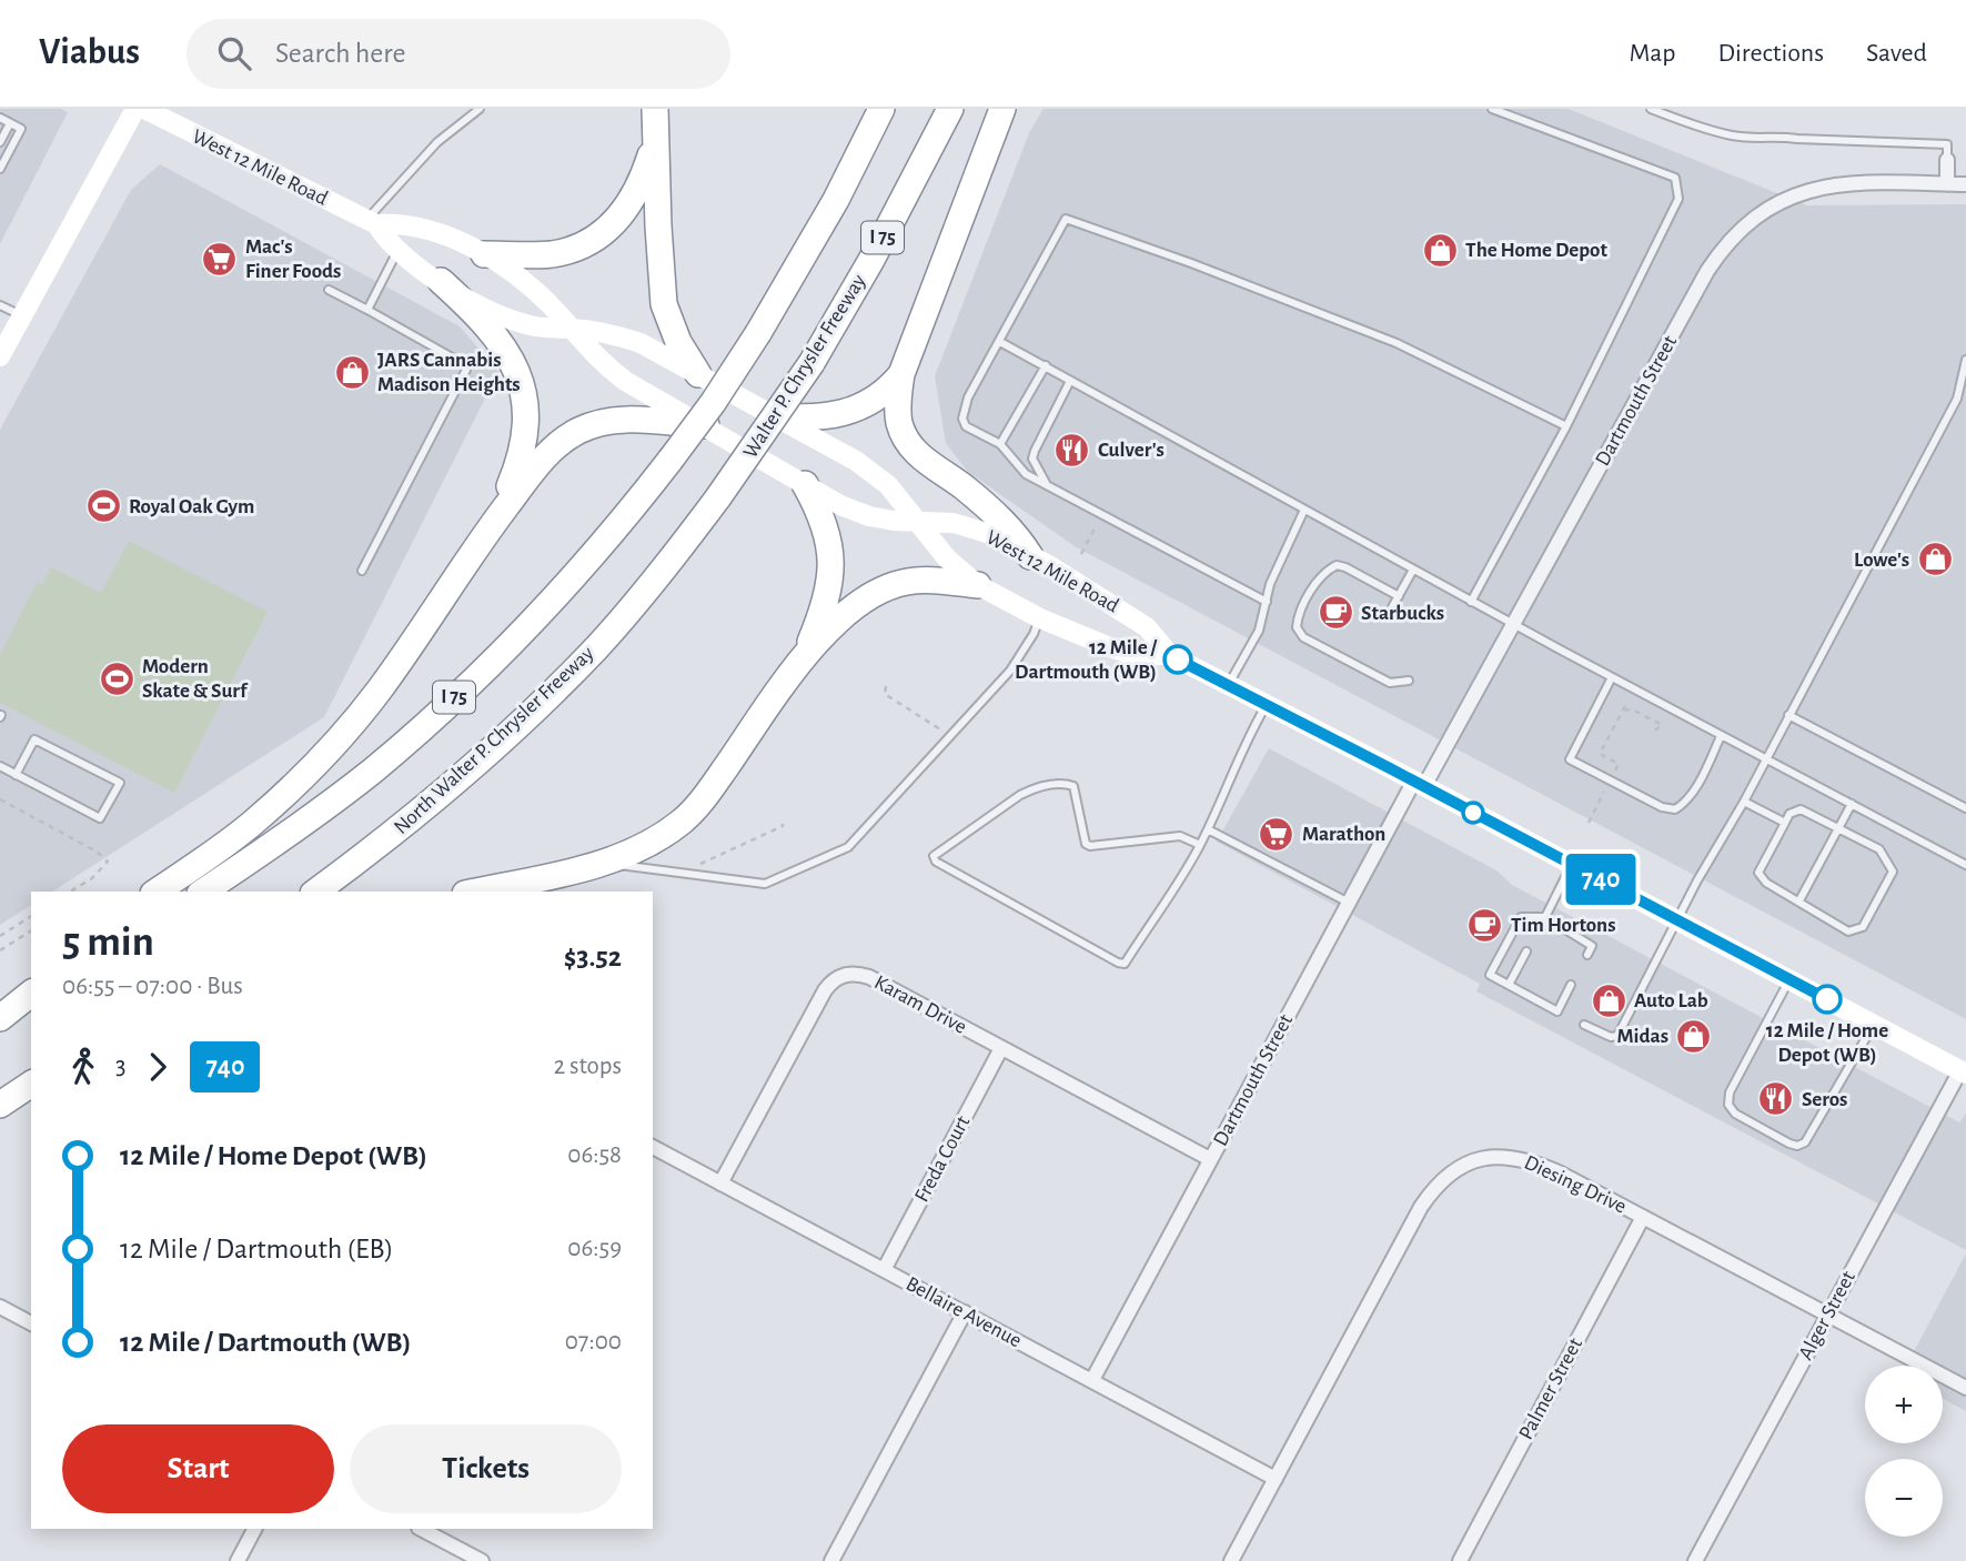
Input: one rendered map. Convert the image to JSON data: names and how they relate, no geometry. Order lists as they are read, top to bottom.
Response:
{
  "streets": {
    "highway": ["I 75", "Walter P. Chrysler Freeway", "North Walter P. Chrysler Freeway"],
    "main road": ["West 12 Mile Road"],
    "street": [
      "Dartmouth Street",
      "Karam Drive",
      "Freda Court",
      "Diesing Drive",
      "Bellaire Avenue",
      "Alger Street",
      "Palmer Street"
    ]
  },
  "crossings": [
    ["West 12 Mile Road", "Dartmouth Street"],
    ["West 12 Mile Road", "Alger Street"],
    ["Walter P. Chrysler Freeway", "North Walter P. Chrysler Freeway"],
    ["Dartmouth Street", "Karam Drive"],
    ["Dartmouth Street", "Bellaire Avenue"],
    ["Karam Drive", "Freda Court"],
    ["Karam Drive", "Bellaire Avenue"],
    ["Freda Court", "Bellaire Avenue"],
    ["Diesing Drive", "Bellaire Avenue"],
    ["Diesing Drive", "Alger Street"],
    ["Diesing Drive", "Palmer Street"]
  ],
  "places": {
    "shop": [
      "The Home Depot",
      "JARS Cannabis Madison Heights",
      "Lowe's",
      "Auto Lab",
      "Midas"
    ],
    "supermarket": ["Mac's Finer Foods", "Marathon"],
    "restaurant": ["Culver's", "Seros"],
    "sports": ["Royal Oak Gym", "Modern Skate & Surf"],
    "cafe": ["Starbucks", "Tim Hortons"],
    "other": ["12 Mile / Dartmouth (WB)", "12 Mile / Home Depot (WB)"]
  },
  "lines": ["bus line 740"],
  "page": {
    "header": "Viabus",
    "search": "Search here",
    "nav": ["Map", "Directions", "Saved"],
    "on_map": "740",
    "heading": ["5 min", "06:55 – 07:00 · Bus", "$3.52"],
    "legs": ["3", "740", "2 stops"],
    "list": [
      {
        "name": "12 Mile / Home Depot (WB)",
        "value": "06:58"
      },
      {
        "name": "12 Mile / Dartmouth (EB)",
        "value": "06:59"
      },
      {
        "name": "12 Mile / Dartmouth (WB)",
        "value": "07:00"
      }
    ],
    "map_buttons": ["+", "−"],
    "buttons": ["Start", "Tickets"]
  }
}
